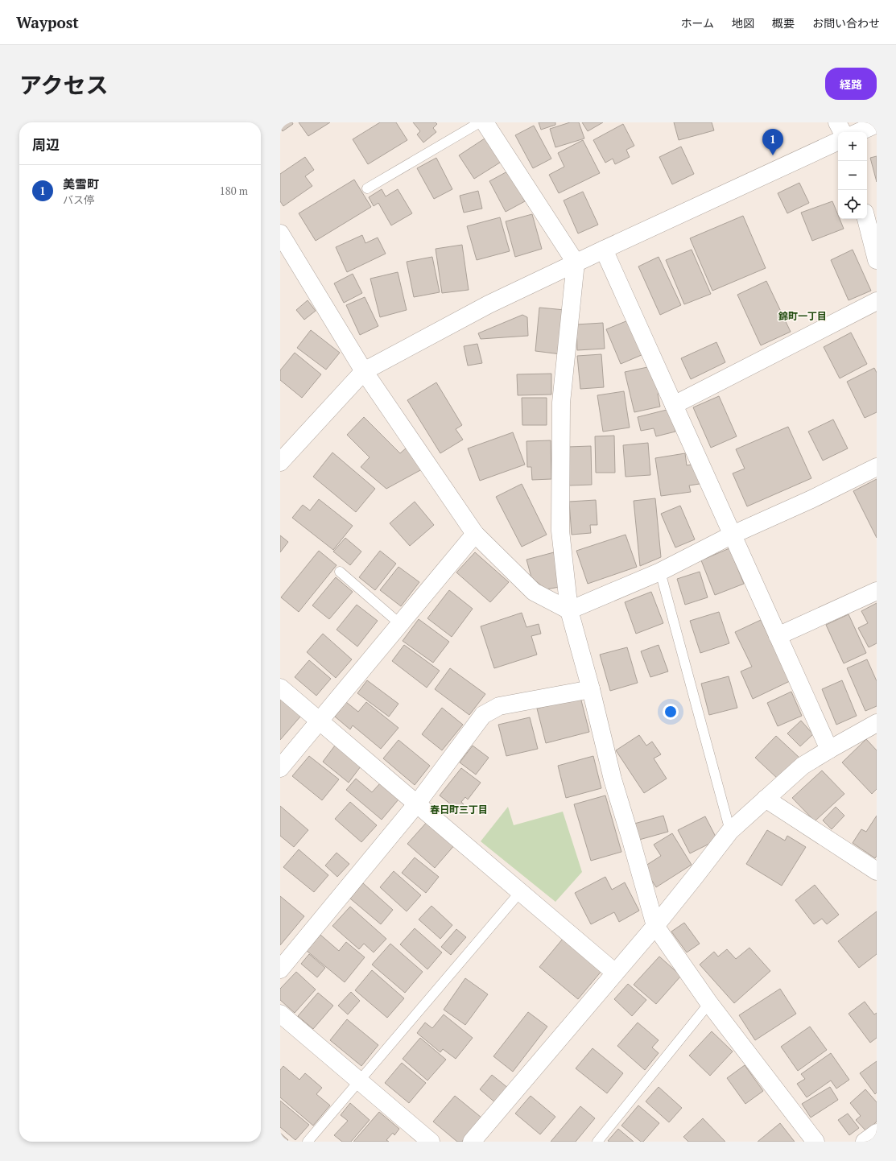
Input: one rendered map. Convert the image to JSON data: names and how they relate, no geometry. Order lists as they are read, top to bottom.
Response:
{
  "districts": ["錦町一丁目", "春日町三丁目"],
  "page": {
    "header": "Waypost",
    "nav": [
      "ホーム",
      "地図",
      "概要",
      "お問い合わせ"
    ],
    "title": "アクセス",
    "buttons": "経路",
    "heading": "周辺",
    "pins": "1",
    "map_buttons": ["+", "−"],
    "list": [
      {
        "mark": "1",
        "name": "美雪町",
        "note": "バス停",
        "value": "180 m"
      }
    ]
  }
}
